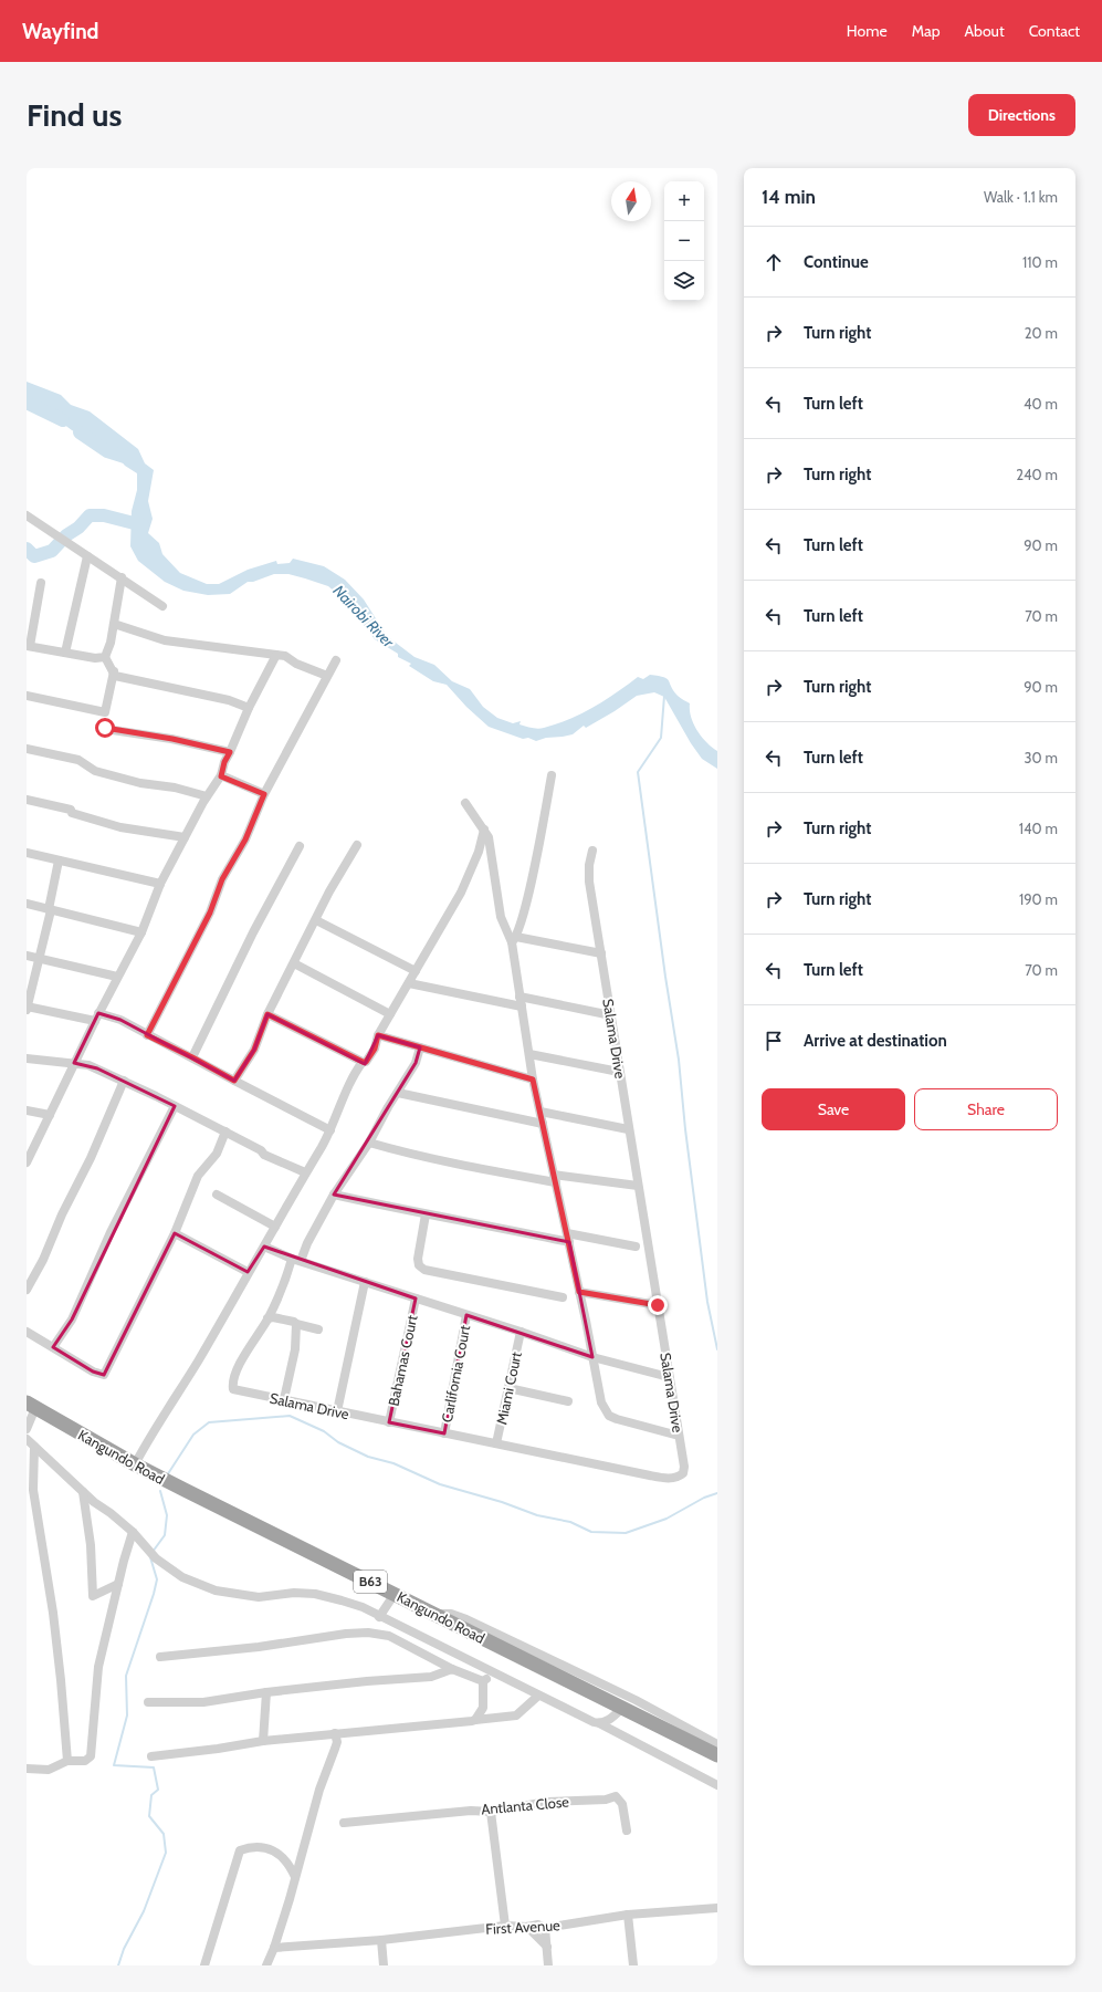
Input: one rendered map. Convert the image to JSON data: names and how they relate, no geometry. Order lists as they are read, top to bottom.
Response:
{
  "streets": {
    "highway": ["Kangundo Road", "B63"],
    "street": [
      "Salama Drive",
      "Bahamas Court",
      "Carlifornia Court",
      "Miami Court",
      "Antlanta Close",
      "First Avenue"
    ]
  },
  "crossings": [
    ["Salama Drive", "Bahamas Court"],
    ["Salama Drive", "Carlifornia Court"],
    ["Salama Drive", "Miami Court"]
  ],
  "water": ["Nairobi River"],
  "north": "top",
  "page": {
    "header": "Wayfind",
    "nav": [
      "Home",
      "Map",
      "About",
      "Contact"
    ],
    "buttons": [
      "Directions",
      ["Save", "Share"]
    ],
    "title": "Find us",
    "heading": ["14 min", "Walk · 1.1 km"],
    "map_buttons": ["+", "−"],
    "list": [
      ["Continue", "110 m"],
      ["Turn right", "20 m"],
      ["Turn left", "40 m"],
      ["Turn right", "240 m"],
      ["Turn left", "90 m"],
      ["Turn left", "70 m"],
      ["Turn right", "90 m"],
      ["Turn left", "30 m"],
      ["Turn right", "140 m"],
      ["Turn right", "190 m"],
      ["Turn left", "70 m"],
      "Arrive at destination"
    ]
  }
}
